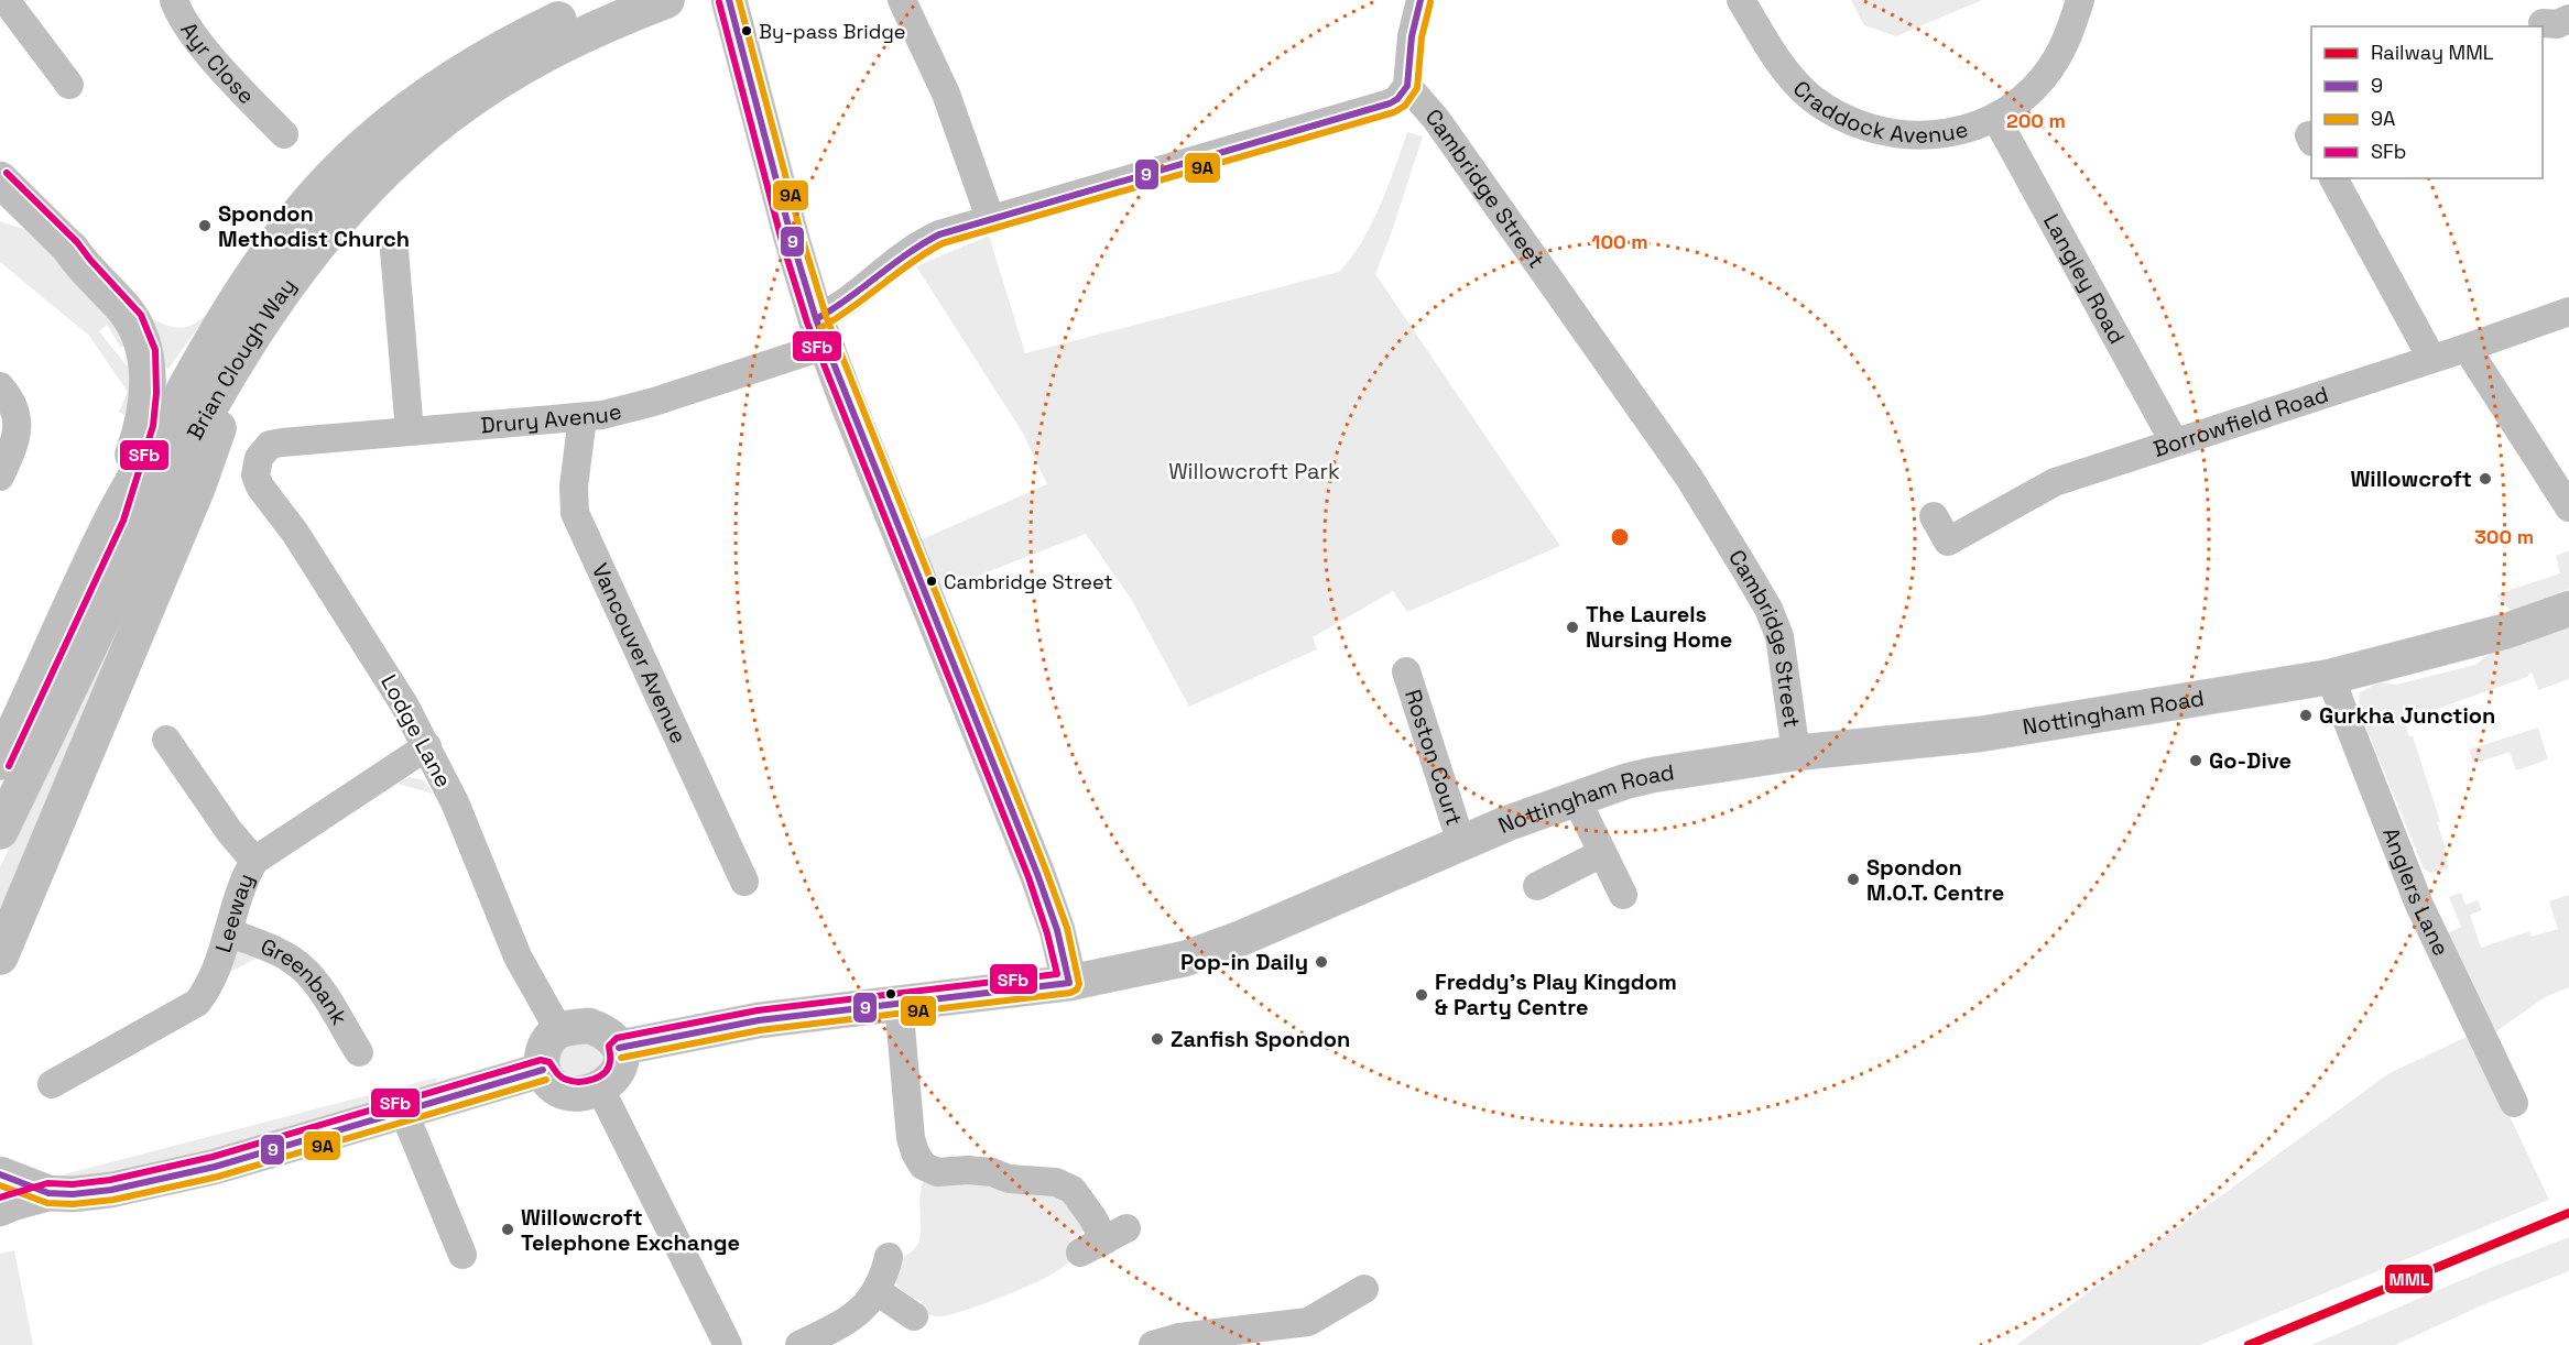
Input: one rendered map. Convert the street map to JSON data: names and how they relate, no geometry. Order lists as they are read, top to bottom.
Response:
{
  "streets": {
    "highway": ["Brian Clough Way"],
    "main road": ["Nottingham Road"],
    "street": [
      "Ayr Close",
      "Craddock Avenue",
      "Cambridge Street",
      "Langley Road",
      "Drury Avenue",
      "Borrowfield Road",
      "Vancouver Avenue",
      "Lodge Lane",
      "Roston Court",
      "Anglers Lane",
      "Leeway",
      "Greenbank"
    ]
  },
  "crossings": [
    ["Craddock Avenue", "Langley Road"],
    ["Cambridge Street", "Drury Avenue"],
    ["Cambridge Street", "Nottingham Road"],
    ["Langley Road", "Borrowfield Road"],
    ["Drury Avenue", "Vancouver Avenue"],
    ["Drury Avenue", "Lodge Lane"],
    ["Nottingham Road", "Lodge Lane"],
    ["Nottingham Road", "Roston Court"],
    ["Nottingham Road", "Anglers Lane"],
    ["Lodge Lane", "Leeway"],
    ["Leeway", "Greenbank"]
  ],
  "parks": ["Willowcroft Park"],
  "places": [
    "By-pass Bridge",
    "Spondon Methodist Church",
    "Willowcroft",
    "Cambridge Street",
    "The Laurels Nursing Home",
    "Gurkha Junction",
    "Go-Dive",
    "Spondon M.O.T. Centre",
    "Pop-in Daily",
    "Freddy's Play Kingdom & Party Centre",
    "Zanfish Spondon",
    "Willowcroft Telephone Exchange"
  ],
  "lines": [
    "transit line 9",
    "transit line 9A",
    "transit line SFb",
    "rail line MML"
  ],
  "legend": [
    "Railway MML",
    "9",
    "9A",
    "SFb"
  ],
  "rings": ["200 m", "100 m", "300 m"]
}
